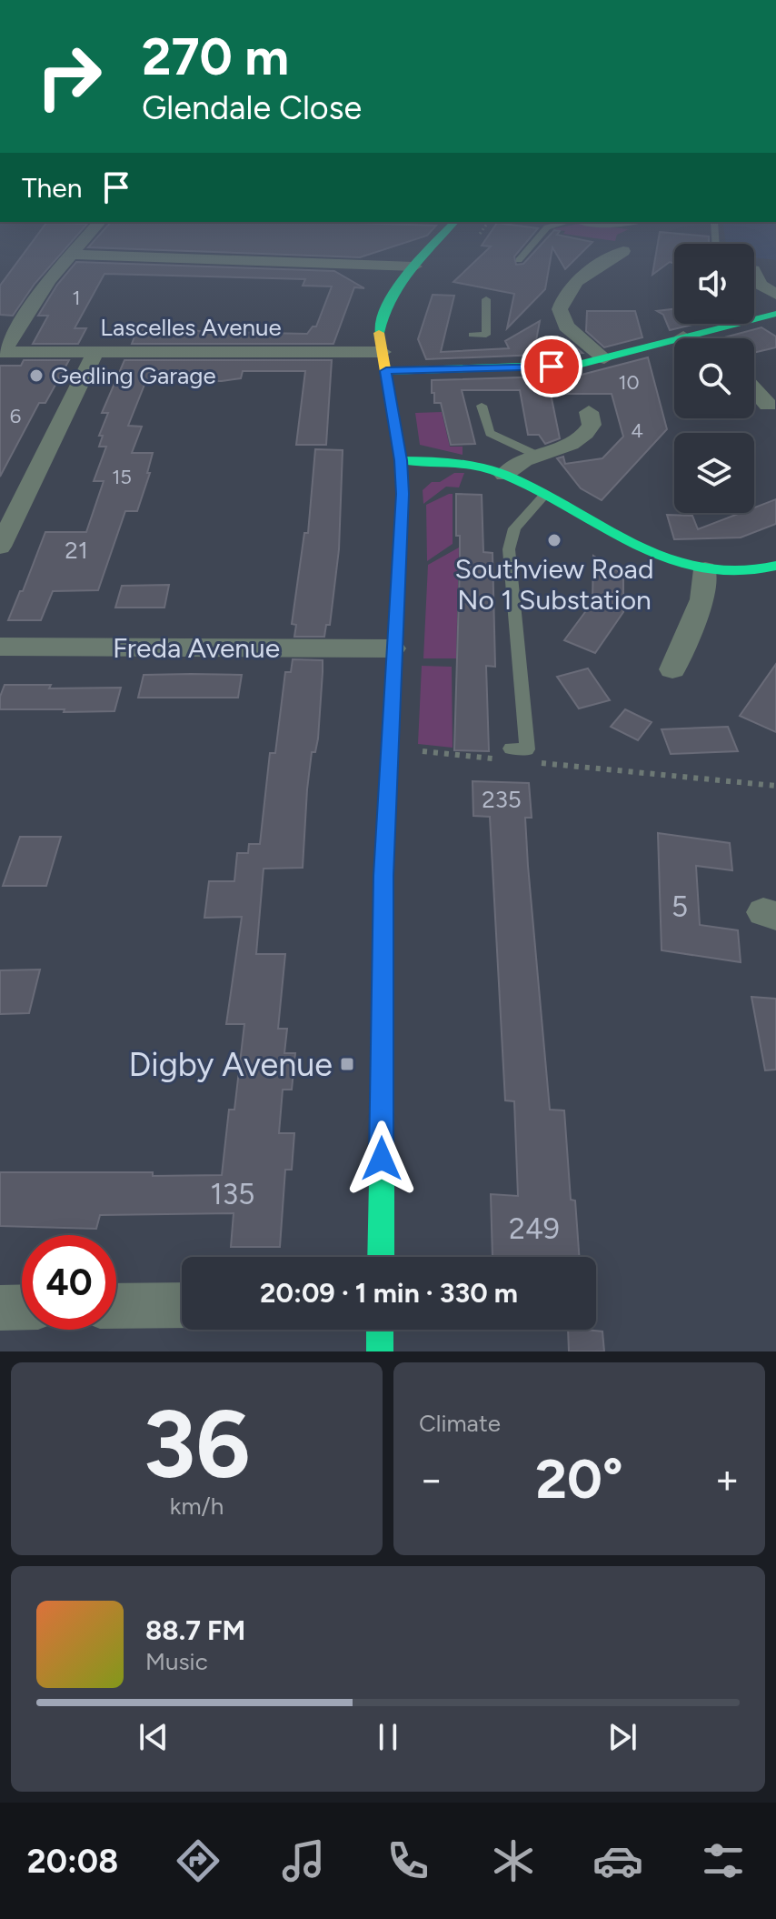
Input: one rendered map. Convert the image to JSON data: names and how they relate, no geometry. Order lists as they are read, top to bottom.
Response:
{
  "streets": {
    "street": ["Lascelles Avenue", "Freda Avenue"]
  },
  "places": {
    "other": ["Gedling Garage", "Southview Road No 1 Substation"],
    "transit": ["Digby Avenue"]
  },
  "house_numbers": [
    "1",
    "10",
    "6",
    "4",
    "15",
    "21",
    "235",
    "5",
    "135",
    "249"
  ],
  "page": {
    "turn": ["270 m", "Glendale Close"],
    "then": "Then",
    "limit": "40",
    "trip": "20:09 · 1 min · 330 m",
    "tile": [
      ["36", "km/h"],
      "Climate"
    ],
    "heat": ["−", "20°", "+"],
    "song": ["88.7 FM", "Music"],
    "tabs": "20:08"
  }
}
